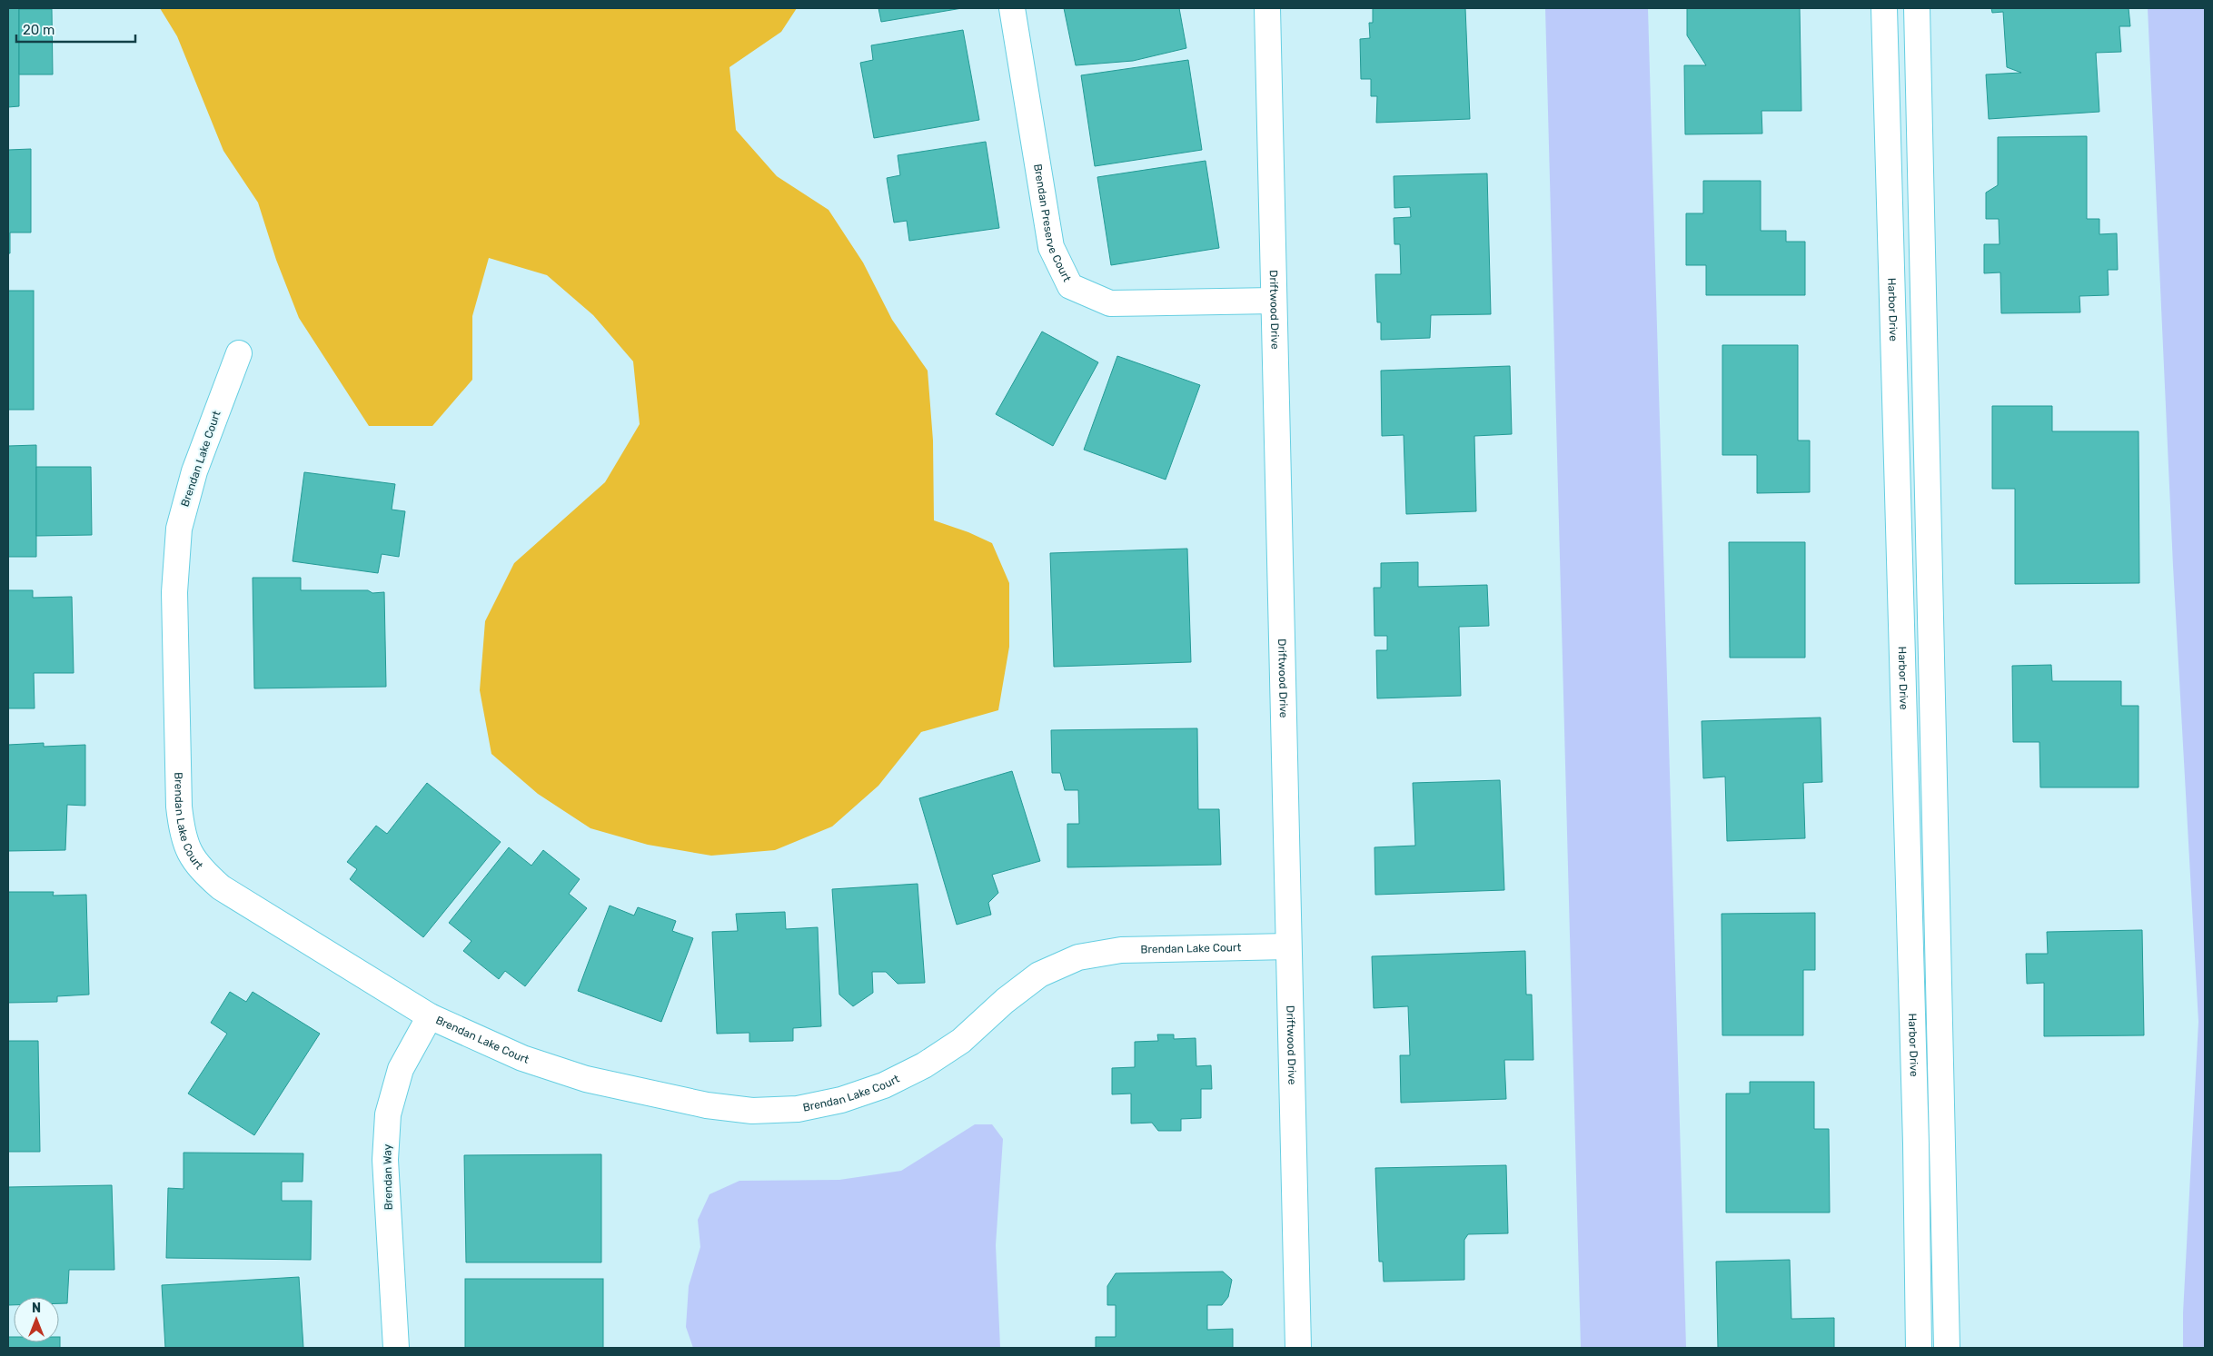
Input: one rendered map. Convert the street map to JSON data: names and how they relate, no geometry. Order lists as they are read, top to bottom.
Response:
{
  "streets": {
    "street": [
      "Brendan Preserve Court",
      "Driftwood Drive",
      "Harbor Drive",
      "Brendan Lake Court",
      "Brendan Way"
    ]
  },
  "crossings": [
    ["Brendan Preserve Court", "Driftwood Drive"],
    ["Driftwood Drive", "Brendan Lake Court"],
    ["Brendan Lake Court", "Brendan Way"]
  ],
  "scale_bar": "20 m",
  "north": "top"
}
